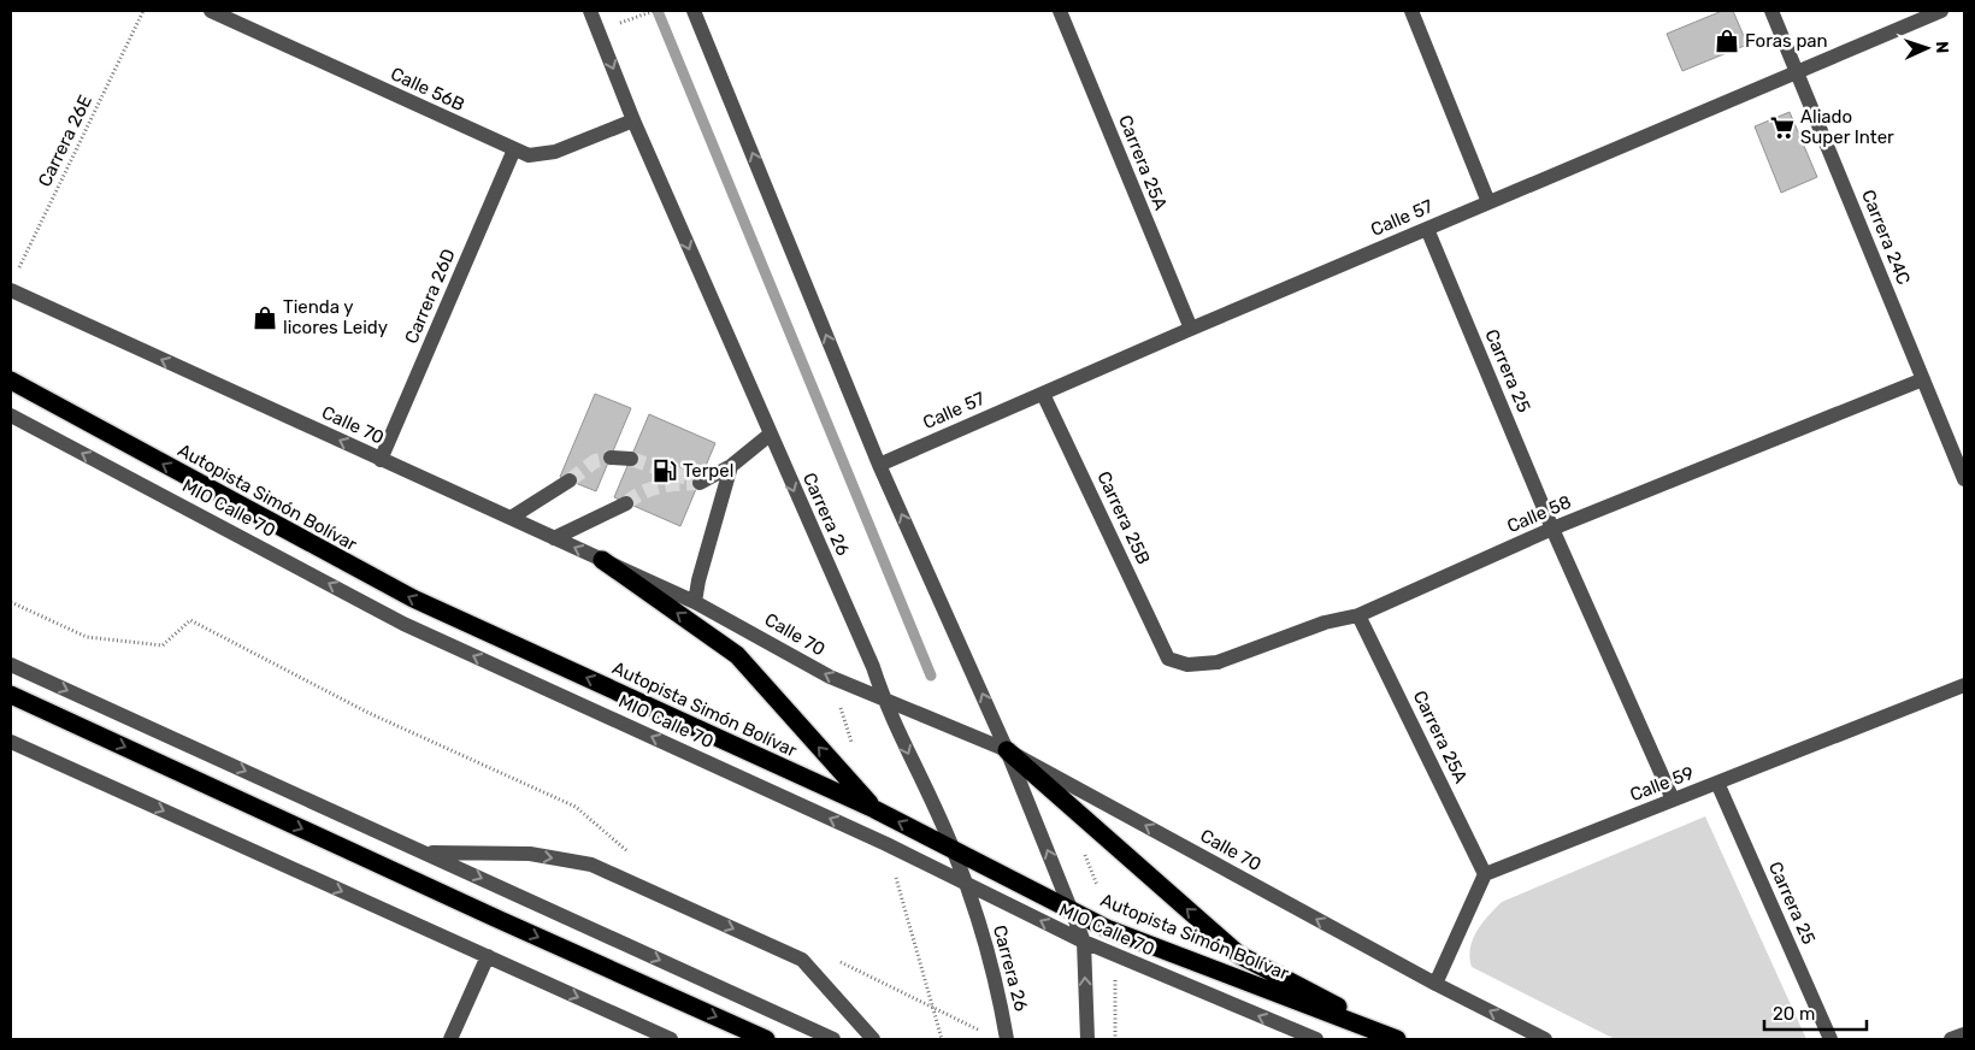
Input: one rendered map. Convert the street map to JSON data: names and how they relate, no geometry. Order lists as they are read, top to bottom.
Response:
{
  "streets": {
    "highway": ["Autopista Simón Bolívar"],
    "street": [
      "Calle 56B",
      "Carrera 25A",
      "Calle 57",
      "Carrera 24C",
      "Carrera 26D",
      "Carrera 25",
      "Calle 70",
      "MIO Calle 70",
      "Carrera 26",
      "Calle 58",
      "Carrera 25B",
      "Calle 59"
    ],
    "path": ["Carrera 26E"]
  },
  "crossings": [
    ["Calle 56B", "Carrera 26D"],
    ["Calle 56B", "Carrera 26"],
    ["Carrera 25A", "Calle 57"],
    ["Carrera 25A", "Calle 58"],
    ["Carrera 25A", "Calle 59"],
    ["Calle 57", "Carrera 24C"],
    ["Calle 57", "Carrera 25"],
    ["Calle 57", "Carrera 25B"],
    ["Carrera 24C", "Calle 58"],
    ["Carrera 26D", "Calle 70"],
    ["Carrera 25", "Calle 58"],
    ["Carrera 25", "Calle 59"],
    ["Calle 70", "Carrera 26"],
    ["Autopista Simón Bolívar", "Carrera 26"],
    ["MIO Calle 70", "Carrera 26"],
    ["Calle 58", "Carrera 25B"]
  ],
  "one_way": ["Calle 70", "MIO Calle 70"],
  "places": {
    "shop": ["Foras pan", "Tienda y licores Leidy"],
    "supermarket": ["Aliado Super Inter"],
    "fuel station": ["Terpel"]
  },
  "scale_bar": "20 m",
  "north": "right"
}
